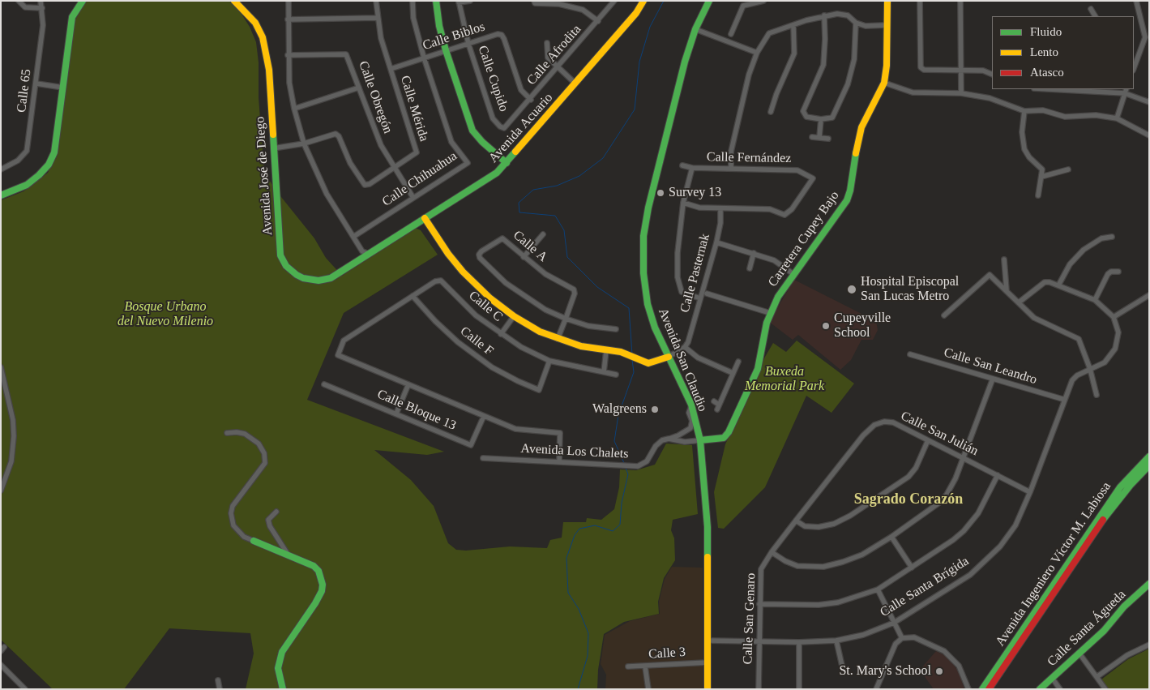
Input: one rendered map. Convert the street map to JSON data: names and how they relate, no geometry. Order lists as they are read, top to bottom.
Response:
{
  "streets": {
    "street": [
      "Calle Biblos",
      "Calle Afrodita",
      "Calle Cupido",
      "Calle 65",
      "Calle Obregón",
      "Calle Mérida",
      "Avenida Acuario",
      "Calle Fernández",
      "Avenida José de Diego",
      "Calle Chihuahua",
      "Carretera Cupey Bajo",
      "Calle A",
      "Calle Pasternak",
      "Calle C",
      "Calle F",
      "Avenida San Claudio",
      "Calle San Leandro",
      "Calle Bloque 13",
      "Calle San Julián",
      "Avenida Los Chalets",
      "Avenida Ingeniero Víctor M. Labiosa",
      "Calle Santa Brígida",
      "Calle San Genaro",
      "Calle Santa Águeda",
      "Calle 3"
    ]
  },
  "crossings": [
    ["Calle Biblos", "Calle Afrodita"],
    ["Calle Biblos", "Calle Cupido"],
    ["Calle Biblos", "Calle Mérida"],
    ["Calle Biblos", "Calle Chihuahua"],
    ["Calle Afrodita", "Calle Cupido"],
    ["Calle Obregón", "Calle Mérida"],
    ["Calle Obregón", "Calle Chihuahua"],
    ["Avenida Acuario", "Avenida José de Diego"],
    ["Calle Fernández", "Calle Pasternak"],
    ["Carretera Cupey Bajo", "Avenida San Claudio"],
    ["Calle C", "Calle F"],
    ["Avenida San Claudio", "Avenida Los Chalets"],
    ["Avenida San Claudio", "Calle Santa Brígida"],
    ["Avenida San Claudio", "Calle 3"],
    ["Calle San Leandro", "Calle Santa Brígida"],
    ["Calle San Julián", "Calle Santa Brígida"],
    ["Calle San Julián", "Calle San Genaro"],
    ["Calle Santa Brígida", "Calle San Genaro"]
  ],
  "districts": ["Sagrado Corazón"],
  "parks": ["Bosque Urbano del Nuevo Milenio", "Buxeda Memorial Park"],
  "places": [
    "Survey 13",
    "Hospital Episcopal San Lucas Metro",
    "Cupeyville School",
    "Walgreens",
    "St. Mary's School"
  ],
  "legend": ["Fluido", "Lento", "Atasco"]
}
